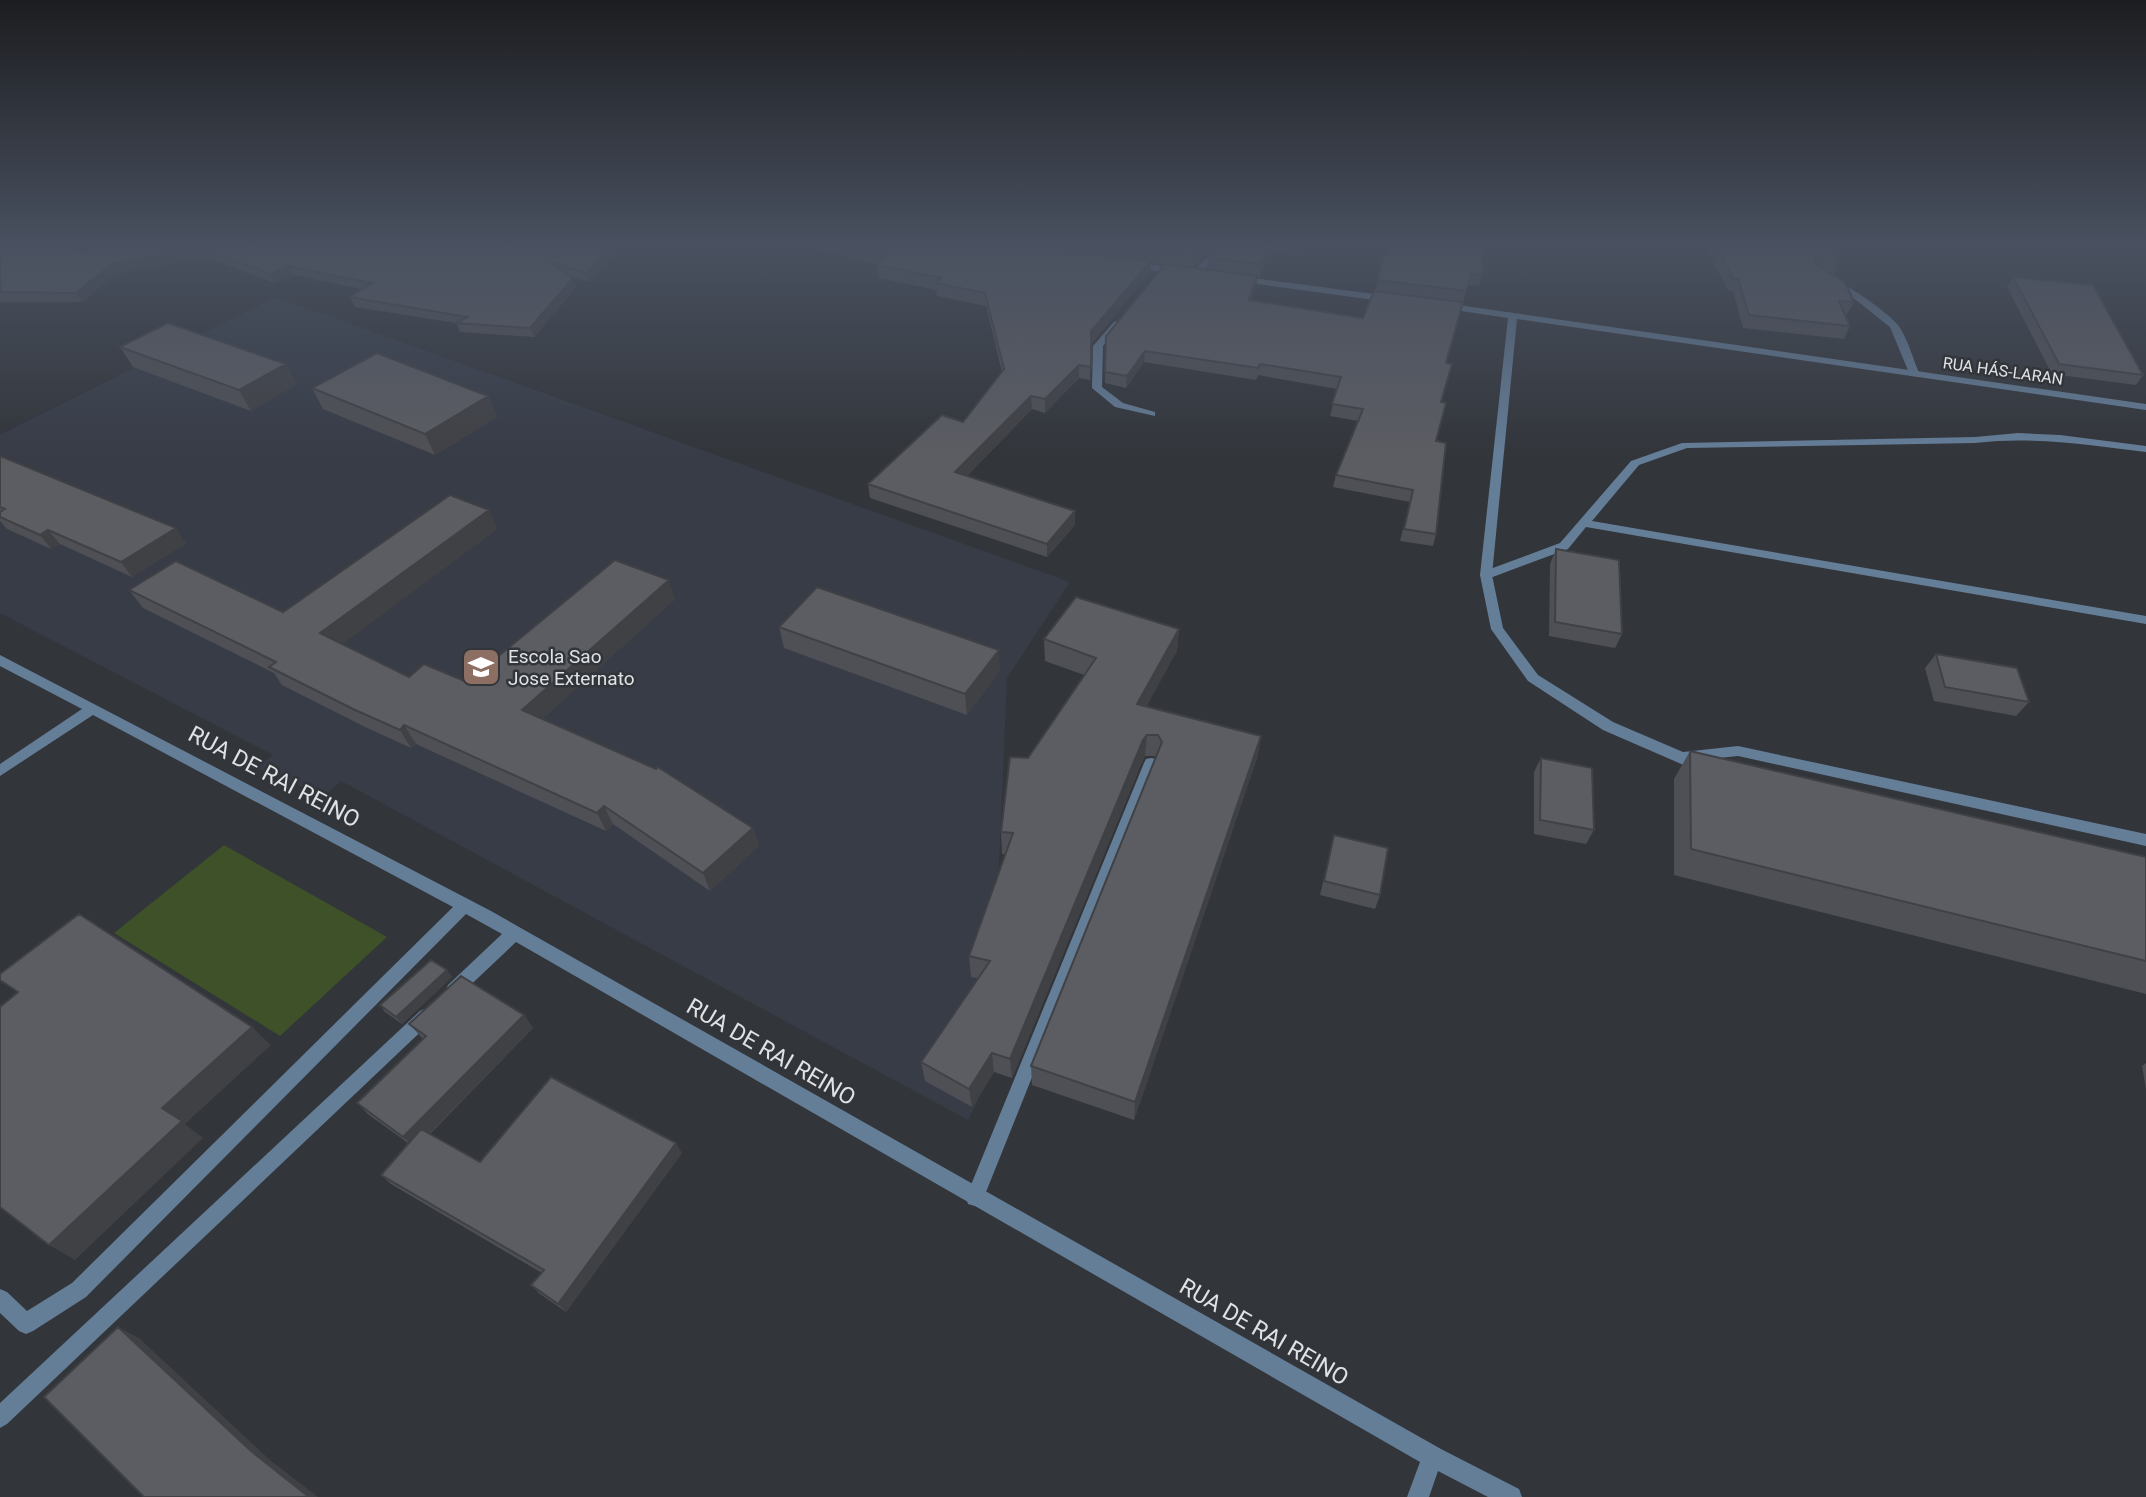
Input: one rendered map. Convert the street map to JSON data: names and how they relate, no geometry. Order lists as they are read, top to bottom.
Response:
{
  "streets": {
    "street": ["RUA HÁS-LARAN", "RUA DE RAI REINO"]
  },
  "places": {
    "school or university": ["Escola Sao Jose Externato"]
  }
}
